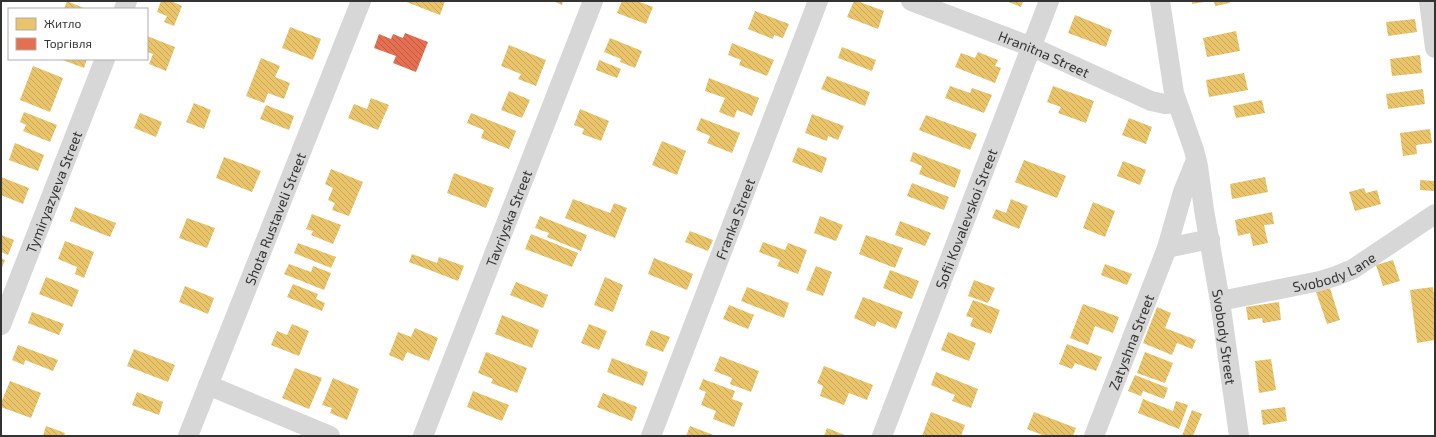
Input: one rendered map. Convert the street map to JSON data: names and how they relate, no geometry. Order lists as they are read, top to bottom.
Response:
{
  "streets": {
    "street": [
      "Hranitna Street",
      "Tymiryazyeva Street",
      "Shota Rustaveli Street",
      "Franka Street",
      "Tavriyska Street",
      "Sofii Kovalevskoi Street",
      "Svobody Lane",
      "Svobody Street",
      "Zatyshna Street"
    ]
  },
  "crossings": [
    ["Hranitna Street", "Sofii Kovalevskoi Street"],
    ["Svobody Lane", "Svobody Street"]
  ],
  "legend": ["Житло", "Торгівля"]
}
